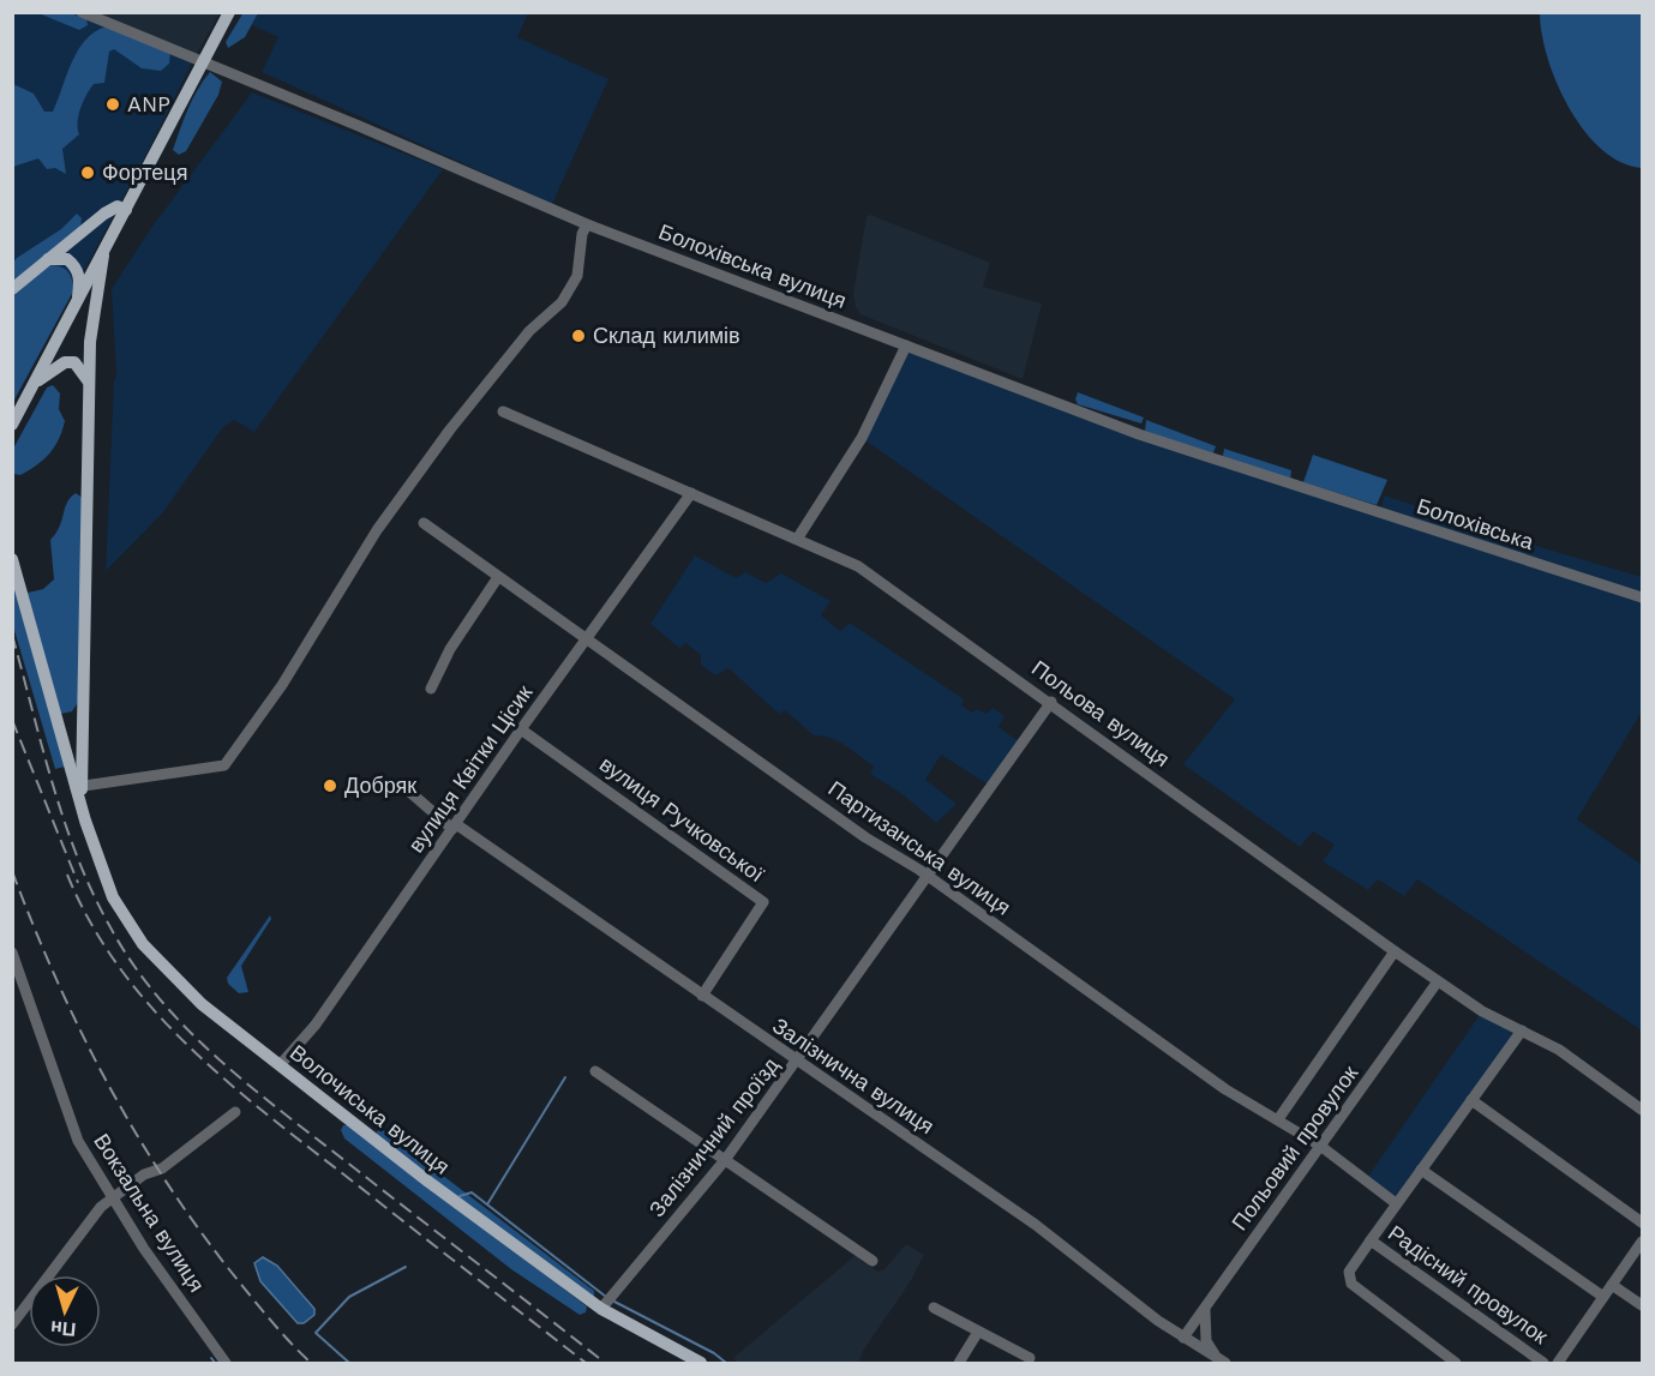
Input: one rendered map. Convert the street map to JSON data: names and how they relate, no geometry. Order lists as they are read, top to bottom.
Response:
{
  "streets": {
    "main road": ["Волочиська вулиця"],
    "street": [
      "Болохівська вулиця",
      "Болохівська",
      "Польова вулиця",
      "вулиця Квітки Цісик",
      "вулиця Ручковської",
      "Партизанська вулиця",
      "Залізнична вулиця",
      "Залізничний проїзд",
      "Польовий провулок",
      "Вокзальна вулиця",
      "Радісний провулок"
    ]
  },
  "crossings": [
    ["Болохівська вулиця", "Болохівська"],
    ["Польова вулиця", "вулиця Квітки Цісик"],
    ["Польова вулиця", "Залізничний проїзд"],
    ["Польова вулиця", "Польовий провулок"],
    ["Польова вулиця", "Радісний провулок"],
    ["вулиця Квітки Цісик", "вулиця Ручковської"],
    ["вулиця Квітки Цісик", "Партизанська вулиця"],
    ["вулиця Квітки Цісик", "Залізнична вулиця"],
    ["вулиця Квітки Цісик", "Волочиська вулиця"],
    ["вулиця Ручковської", "Залізнична вулиця"],
    ["Партизанська вулиця", "Залізничний проїзд"],
    ["Партизанська вулиця", "Польовий провулок"],
    ["Партизанська вулиця", "Радісний провулок"],
    ["Залізнична вулиця", "Залізничний проїзд"],
    ["Залізнична вулиця", "Польовий провулок"],
    ["Волочиська вулиця", "Залізничний проїзд"]
  ],
  "places": [
    "ANP",
    "Фортеця",
    "Склад килимів",
    "Добряк"
  ],
  "north": "bottom"
}
